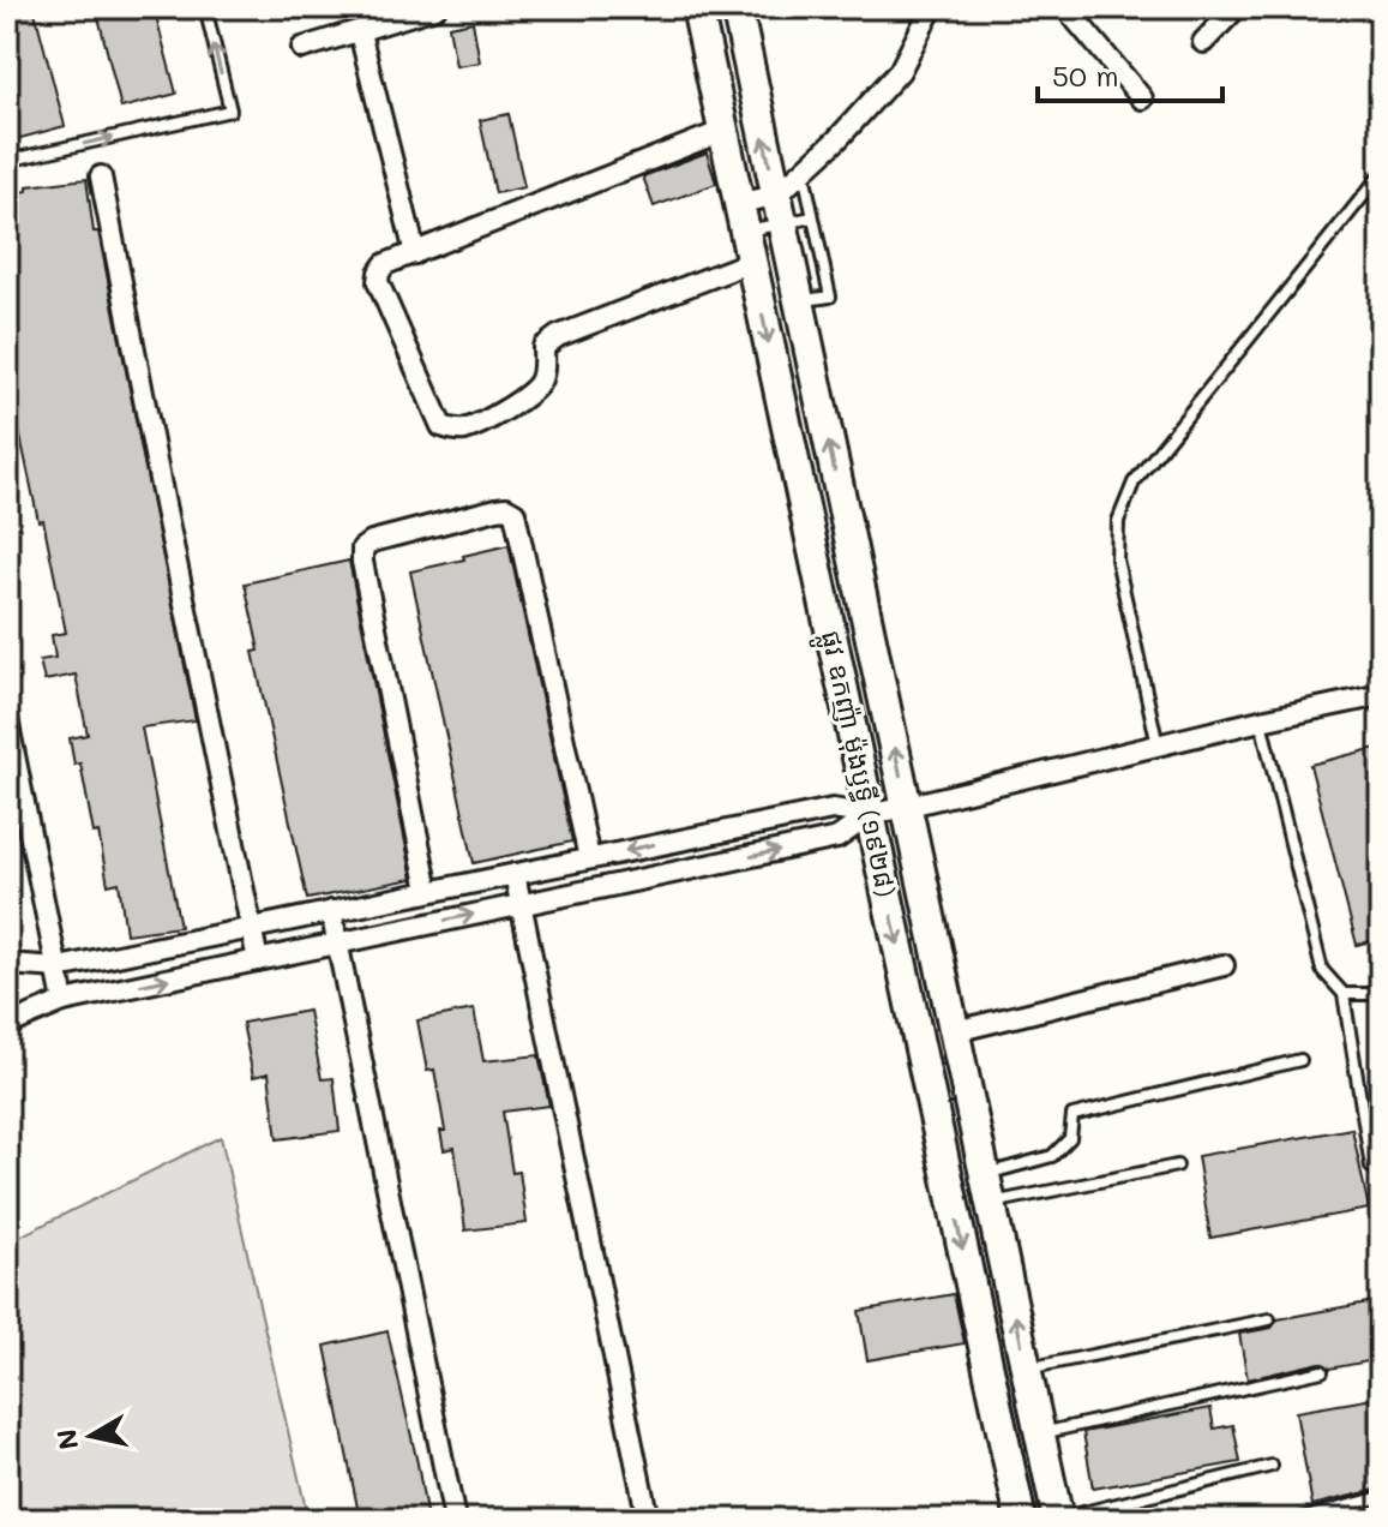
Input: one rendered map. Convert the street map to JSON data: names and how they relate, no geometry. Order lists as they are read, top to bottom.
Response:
{
  "streets": {
    "main road": ["ផ្លូវ ឧកញ៉ា ម៉ុងឫទ្ធី (១៩២៨)"]
  },
  "scale_bar": "50 m",
  "north": "left"
}
